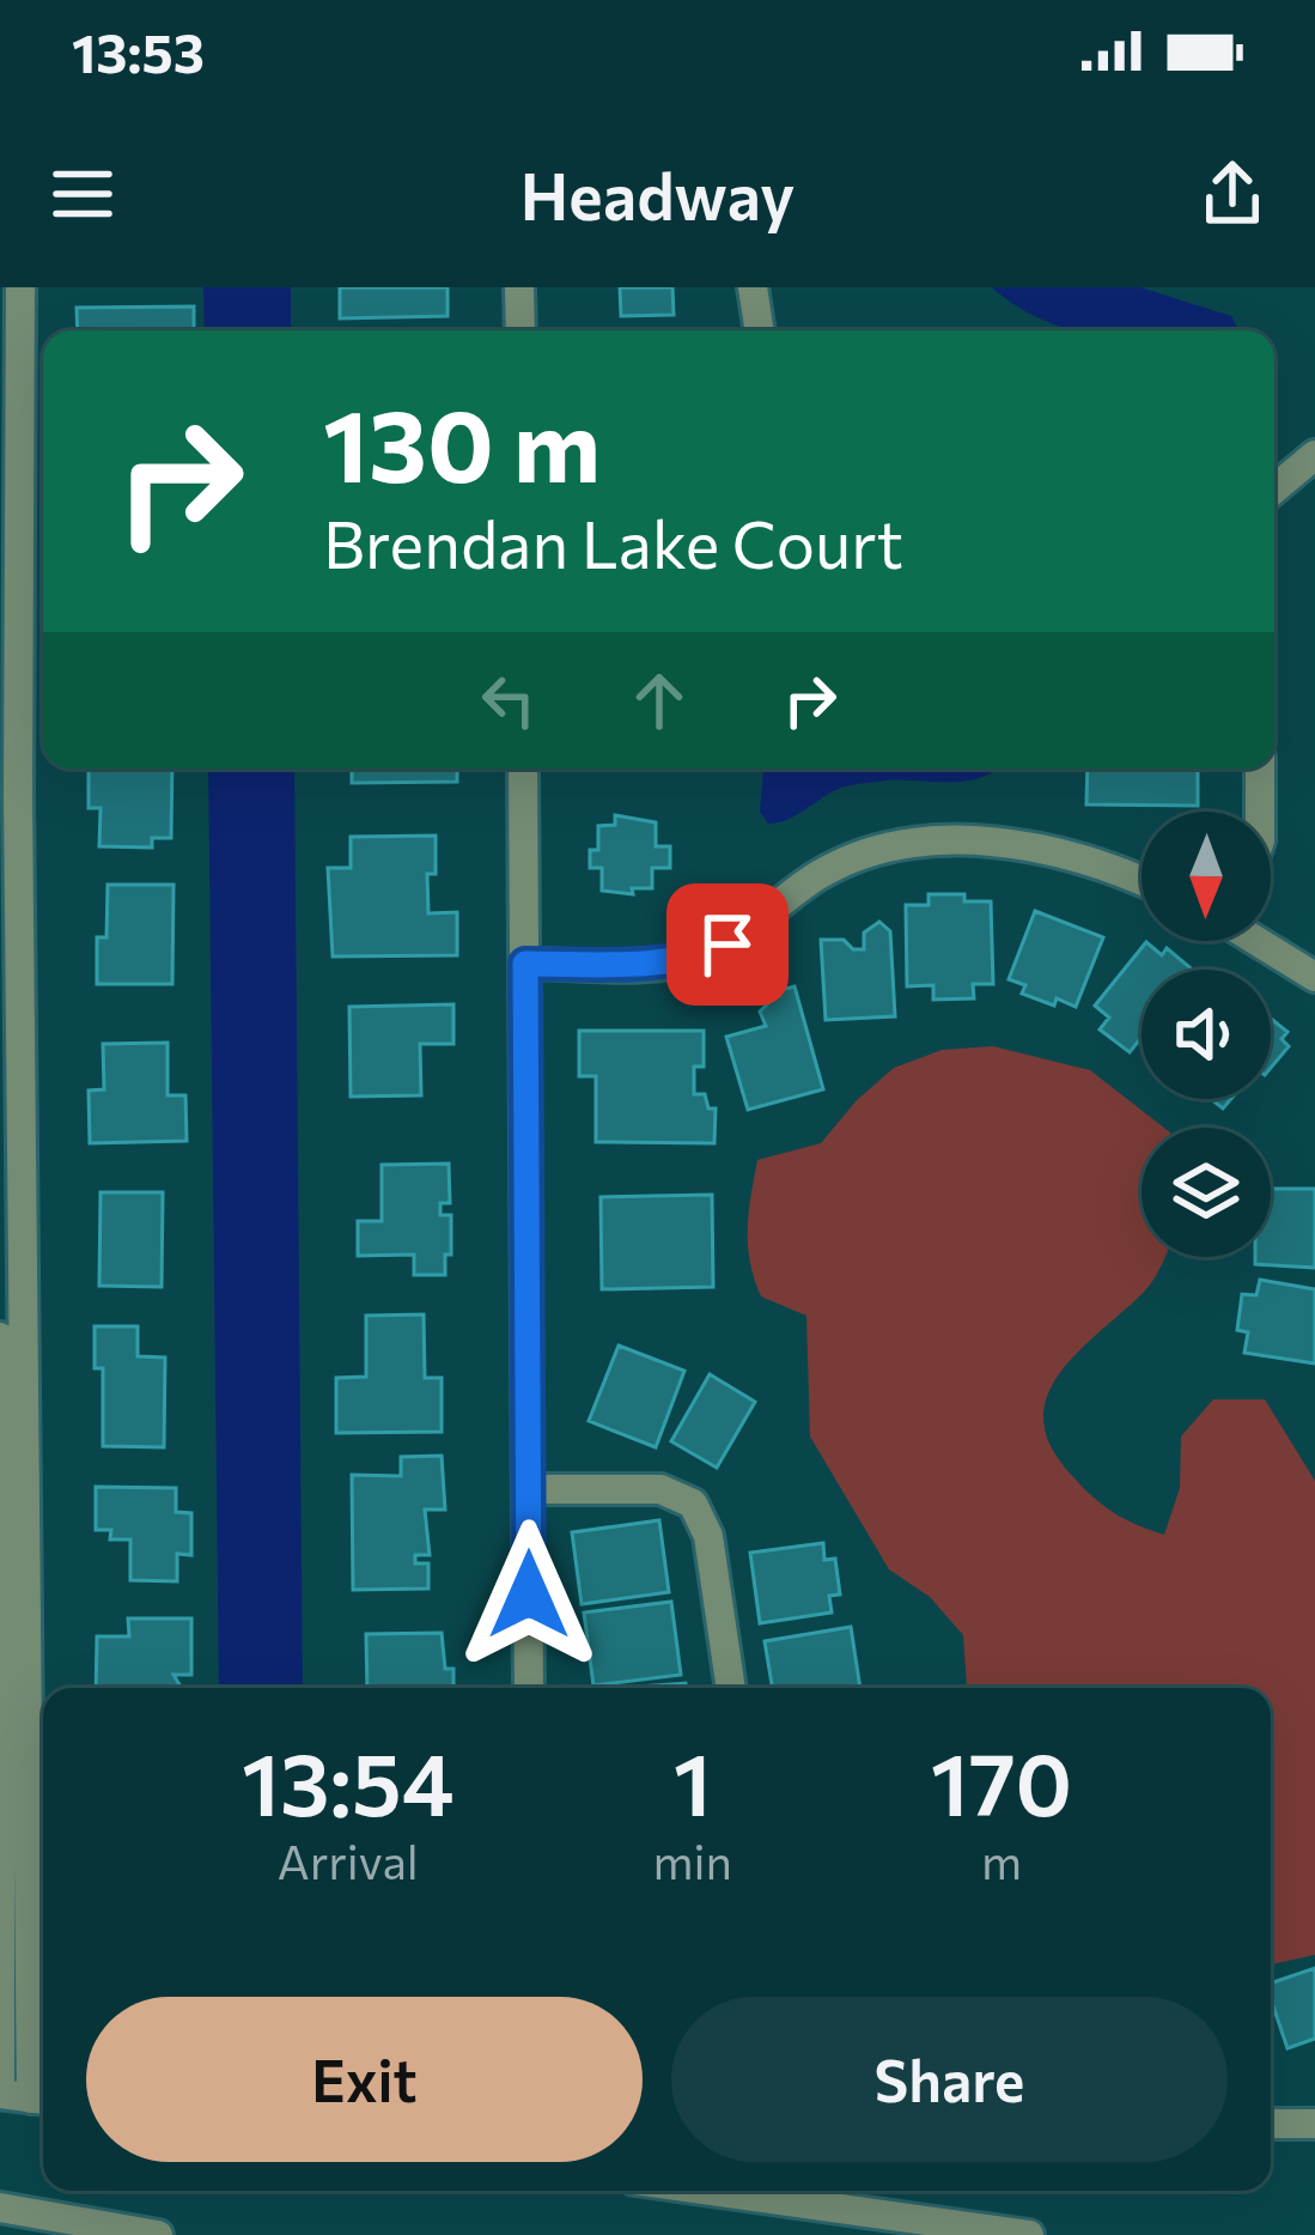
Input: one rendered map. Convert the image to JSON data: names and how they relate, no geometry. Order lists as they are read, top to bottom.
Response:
{
  "north": "bottom",
  "page": {
    "status": "13:53",
    "header": "Headway",
    "turn": ["130 m", "Brendan Lake Court"],
    "eta": [
      "13:54",
      "Arrival",
      "1",
      "min",
      "170",
      "m"
    ],
    "buttons": ["Exit", "Share"]
  }
}
